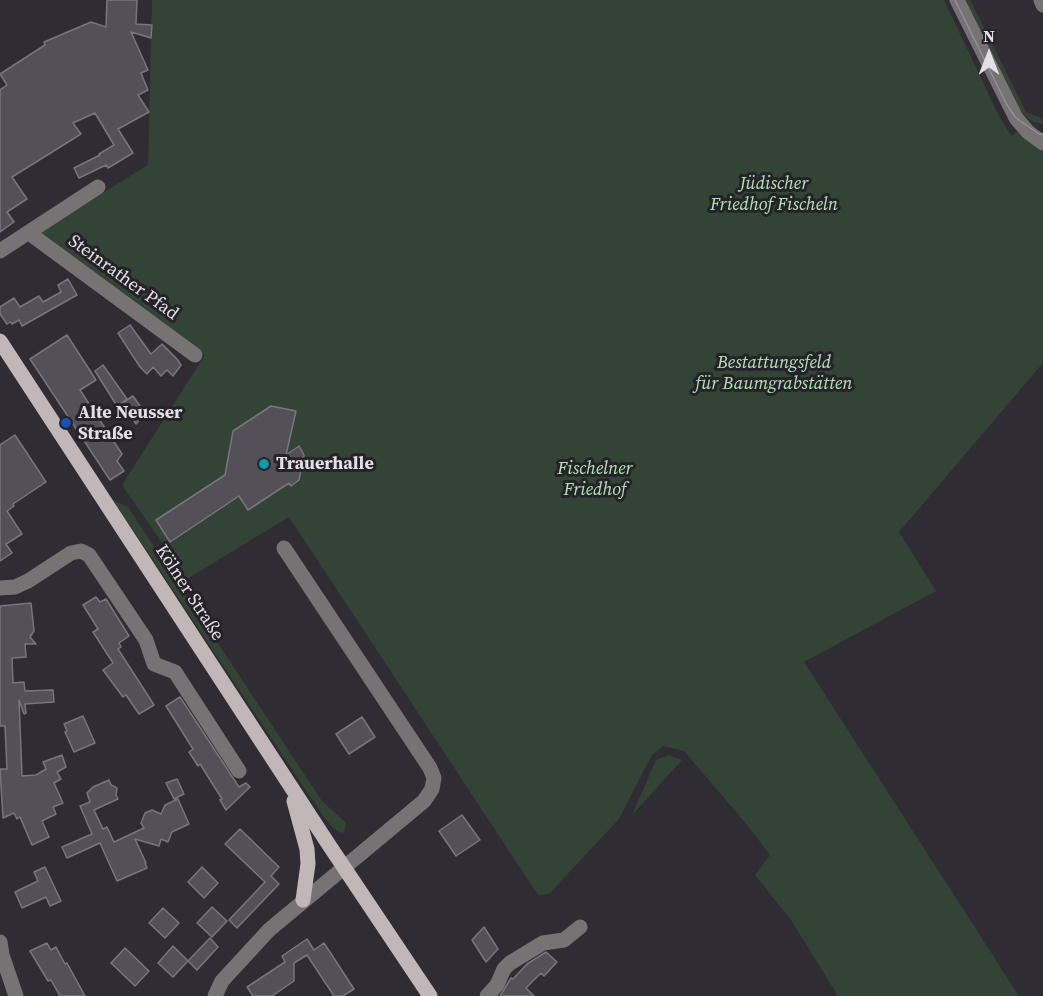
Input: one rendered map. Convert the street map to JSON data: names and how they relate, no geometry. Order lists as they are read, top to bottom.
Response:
{
  "streets": {
    "main road": ["Kölner Straße"],
    "street": ["Steinrather Pfad"]
  },
  "parks": ["Jüdischer Friedhof Fischeln", "Bestattungsfeld für Baumgrabstätten", "Fischelner Friedhof"],
  "places": ["Alte Neusser Straße", "Trauerhalle"],
  "north": "top"
}
